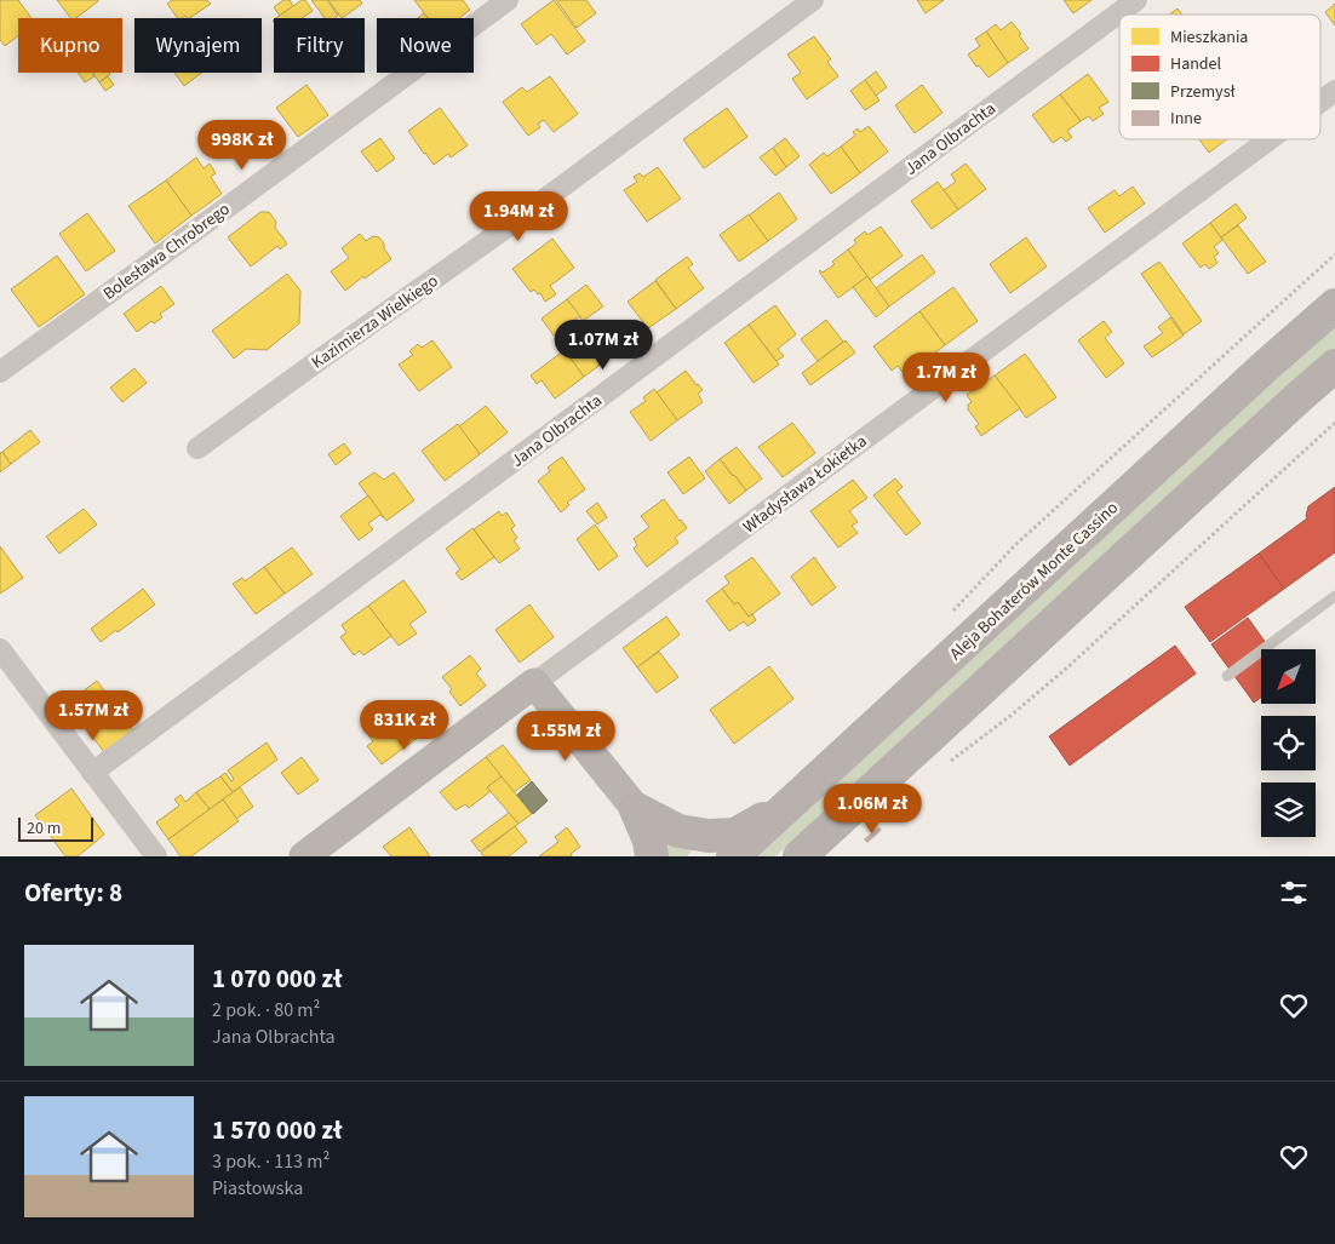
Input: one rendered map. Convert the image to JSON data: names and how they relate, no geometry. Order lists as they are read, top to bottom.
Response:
{
  "streets": {
    "main road": ["Aleja Bohaterów Monte Cassino"],
    "street": [
      "Jana Olbrachta",
      "Bolesława Chrobrego",
      "Kazimierza Wielkiego",
      "Władysława Łokietka"
    ]
  },
  "legend": [
    "Mieszkania",
    "Handel",
    "Przemysł",
    "Inne"
  ],
  "scale_bar": "20 m",
  "north": "bottom left",
  "page": {
    "chip": [
      "Kupno",
      "Wynajem",
      "Filtry",
      "Nowe"
    ],
    "price": [
      "998K zł",
      "1.94M zł",
      "1.07M zł",
      "1.7M zł",
      "1.57M zł",
      "831K zł",
      "1.55M zł",
      "1.06M zł"
    ],
    "scale": "20 m",
    "heading": "Oferty: 8",
    "list": [
      {
        "name": "1 070 000 zł",
        "note": "2 pok. · 80 m² · Jana Olbrachta"
      },
      {
        "name": "1 570 000 zł",
        "note": "3 pok. · 113 m² · Piastowska"
      }
    ]
  }
}
